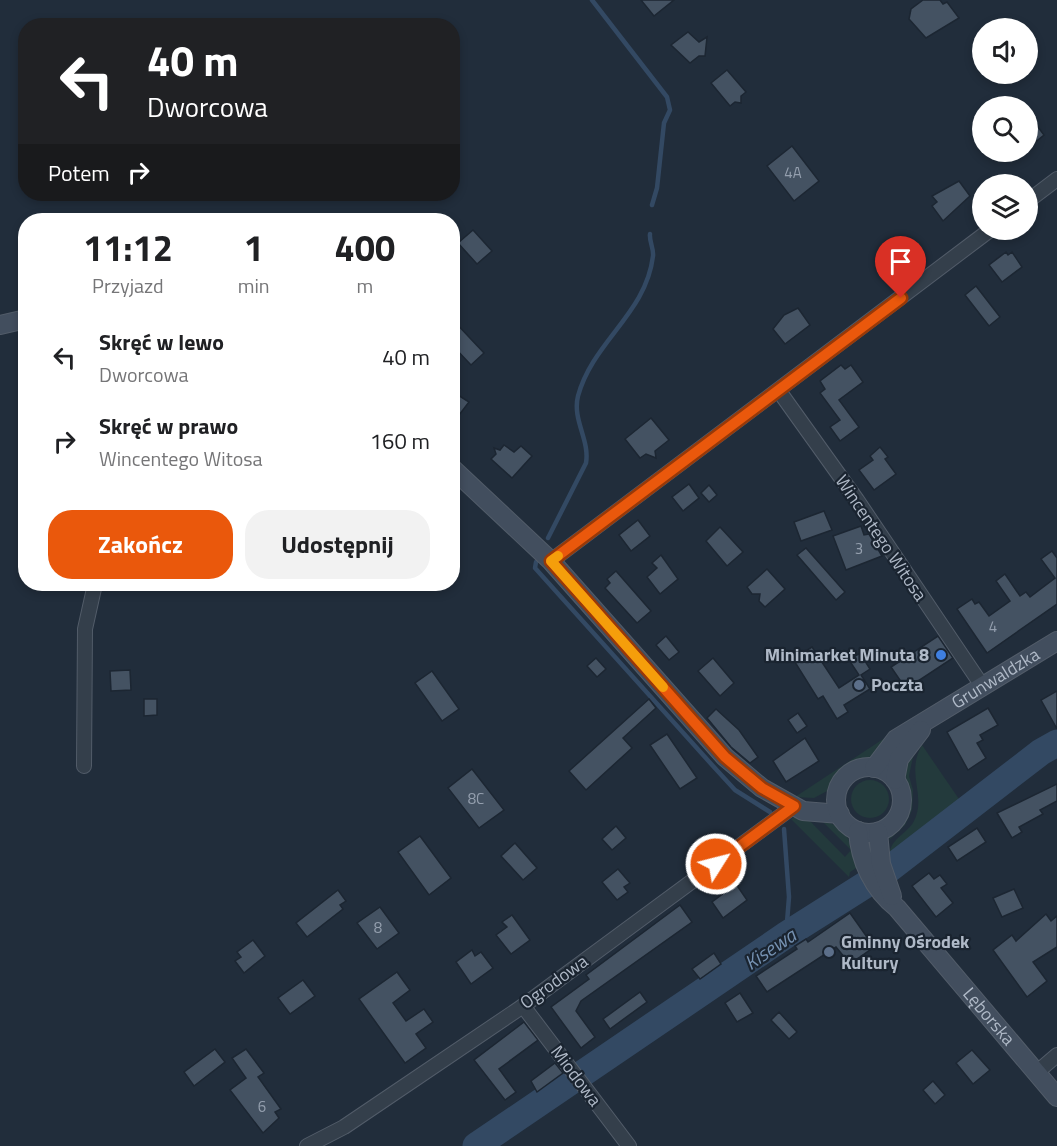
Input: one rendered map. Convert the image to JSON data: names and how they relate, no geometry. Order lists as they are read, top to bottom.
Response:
{
  "streets": {
    "main road": ["Grunwaldzka", "Lęborska"],
    "street": ["Wincentego Witosa", "Ogrodowa", "Miodowa"]
  },
  "crossings": [
    ["Wincentego Witosa", "Grunwaldzka"],
    ["Grunwaldzka", "Lęborska"],
    ["Ogrodowa", "Miodowa"]
  ],
  "water": ["Kisewa"],
  "places": ["Minimarket Minuta 8", "Poczta", "Gminny Ośrodek Kultury"],
  "house_numbers": [
    "4A",
    "3",
    "4",
    "8C",
    "8",
    "6"
  ],
  "page": {
    "turn": ["40 m", "Dworcowa"],
    "then": "Potem",
    "eta": [
      "11:12",
      "Przyjazd",
      "1",
      "min",
      "400",
      "m"
    ],
    "list": [
      {
        "name": "Skręć w lewo",
        "note": "Dworcowa",
        "value": "40 m"
      },
      {
        "name": "Skręć w prawo",
        "note": "Wincentego Witosa",
        "value": "160 m"
      }
    ],
    "buttons": ["Zakończ", "Udostępnij"]
  }
}
